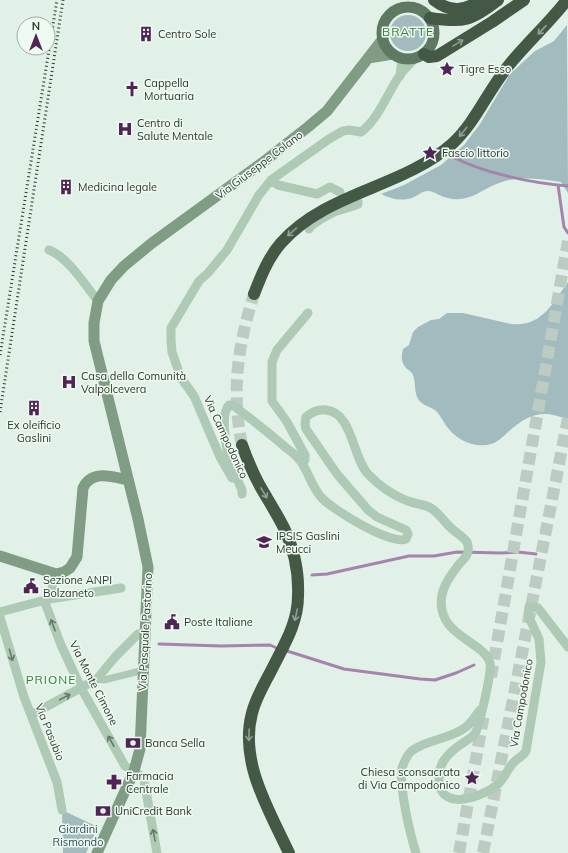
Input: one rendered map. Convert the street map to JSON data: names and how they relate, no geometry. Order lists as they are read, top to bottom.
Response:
{
  "streets": {
    "main road": ["Via Giuseppe Colano", "Via Pasquale Pastorino"],
    "street": ["Via Campodonico", "Via Monte Cimone", "Via Pasubio"]
  },
  "crossings": [
    ["Via Giuseppe Colano", "Via Pasquale Pastorino"],
    ["Via Pasquale Pastorino", "Via Monte Cimone"]
  ],
  "one_way": ["Via Monte Cimone", "Via Pasubio"],
  "districts": ["BRATTE", "PRIONE"],
  "parks": ["Giardini Rismondo"],
  "places": {
    "building": ["Centro Sole", "Medicina legale", "Ex oleificio Gaslini"],
    "place": ["Tigre Esso", "Fascio littorio", "Chiesa sconsacrata di Via Campodonico"],
    "church": ["Cappella Mortuaria"],
    "hospital": ["Centro di Salute Mentale", "Casa della Comunità Valpolcevera"],
    "school or university": ["IPSIS Gaslini Meucci"],
    "public building": ["Sezione ANPI Bolzaneto", "Poste Italiane"],
    "bank": ["Banca Sella", "UniCredit Bank"],
    "pharmacy": ["Farmacia Centrale"]
  },
  "north": "top"
}
